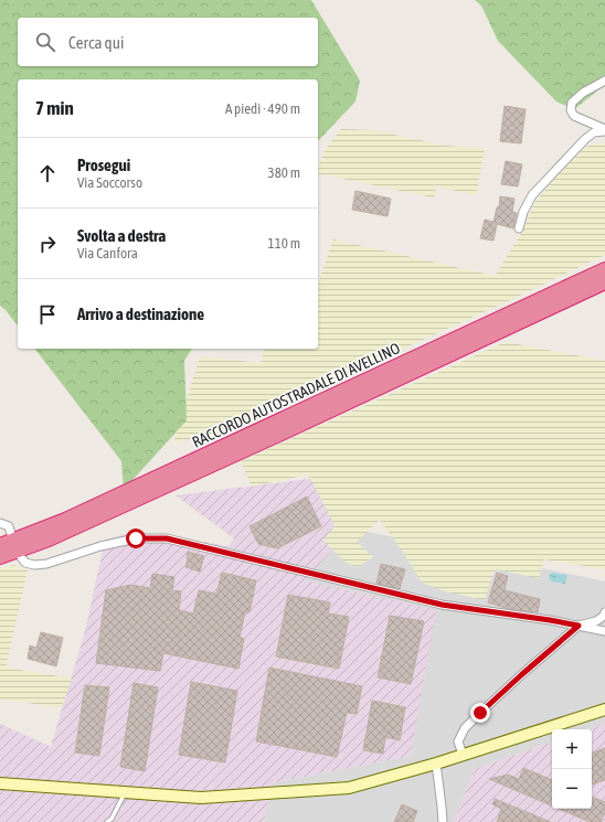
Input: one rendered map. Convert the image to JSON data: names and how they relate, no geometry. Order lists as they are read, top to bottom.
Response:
{
  "streets": {
    "highway": ["RACCORDO AUTOSTRADALE DI AVELLINO"]
  },
  "page": {
    "search": "Cerca qui",
    "heading": ["7 min", "A piedi · 490 m"],
    "list": [
      ["Prosegui", "Via Soccorso", "380 m"],
      ["Svolta a destra", "Via Canfora", "110 m"],
      "Arrivo a destinazione"
    ],
    "map_buttons": ["+", "−"]
  }
}
